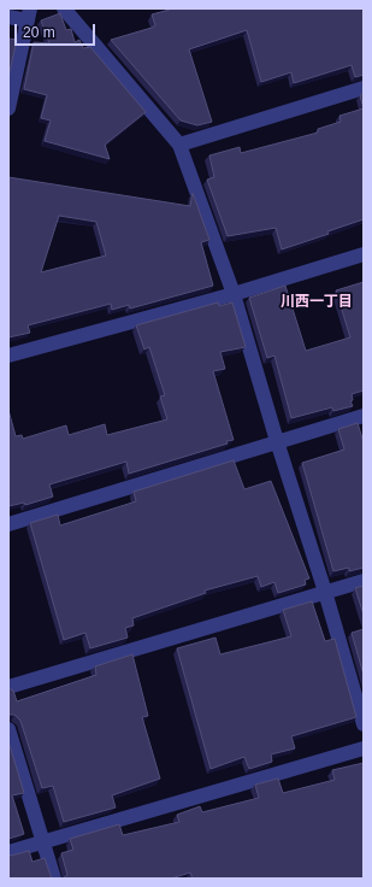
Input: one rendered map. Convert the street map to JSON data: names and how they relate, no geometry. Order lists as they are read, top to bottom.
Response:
{
  "districts": ["川西一丁目"],
  "scale_bar": "20 m"
}
